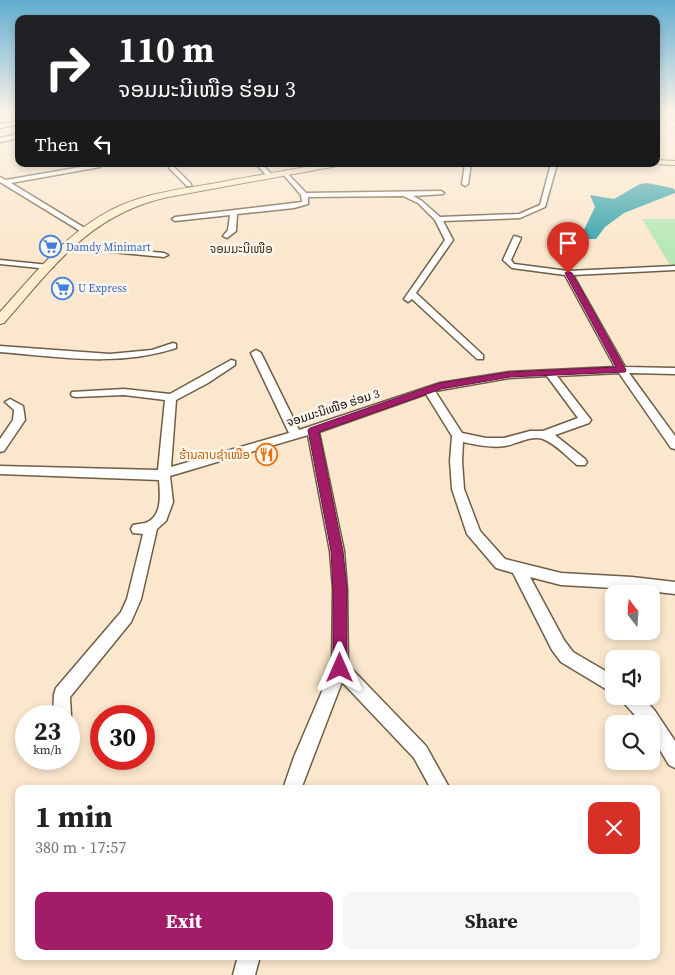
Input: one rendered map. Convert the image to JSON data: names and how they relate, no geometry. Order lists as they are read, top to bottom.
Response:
{
  "streets": {
    "street": ["ຈອມມະນີເໜືອ ຮ່ອມ 3"]
  },
  "districts": ["ຈອມມະນີເໜືອ"],
  "places": {
    "supermarket": ["Damdy Minimart", "U Express"],
    "restaurant": ["ຮ້ານລາບຊຳເໜືອ"]
  },
  "north": "top",
  "page": {
    "turn": ["110 m", "ຈອມມະນີເໜືອ ຮ່ອມ 3"],
    "then": "Then",
    "speed": "23 km/h",
    "limit": "30",
    "heading": ["1 min", "380 m · 17:57"],
    "buttons": ["Exit", "Share"]
  }
}
